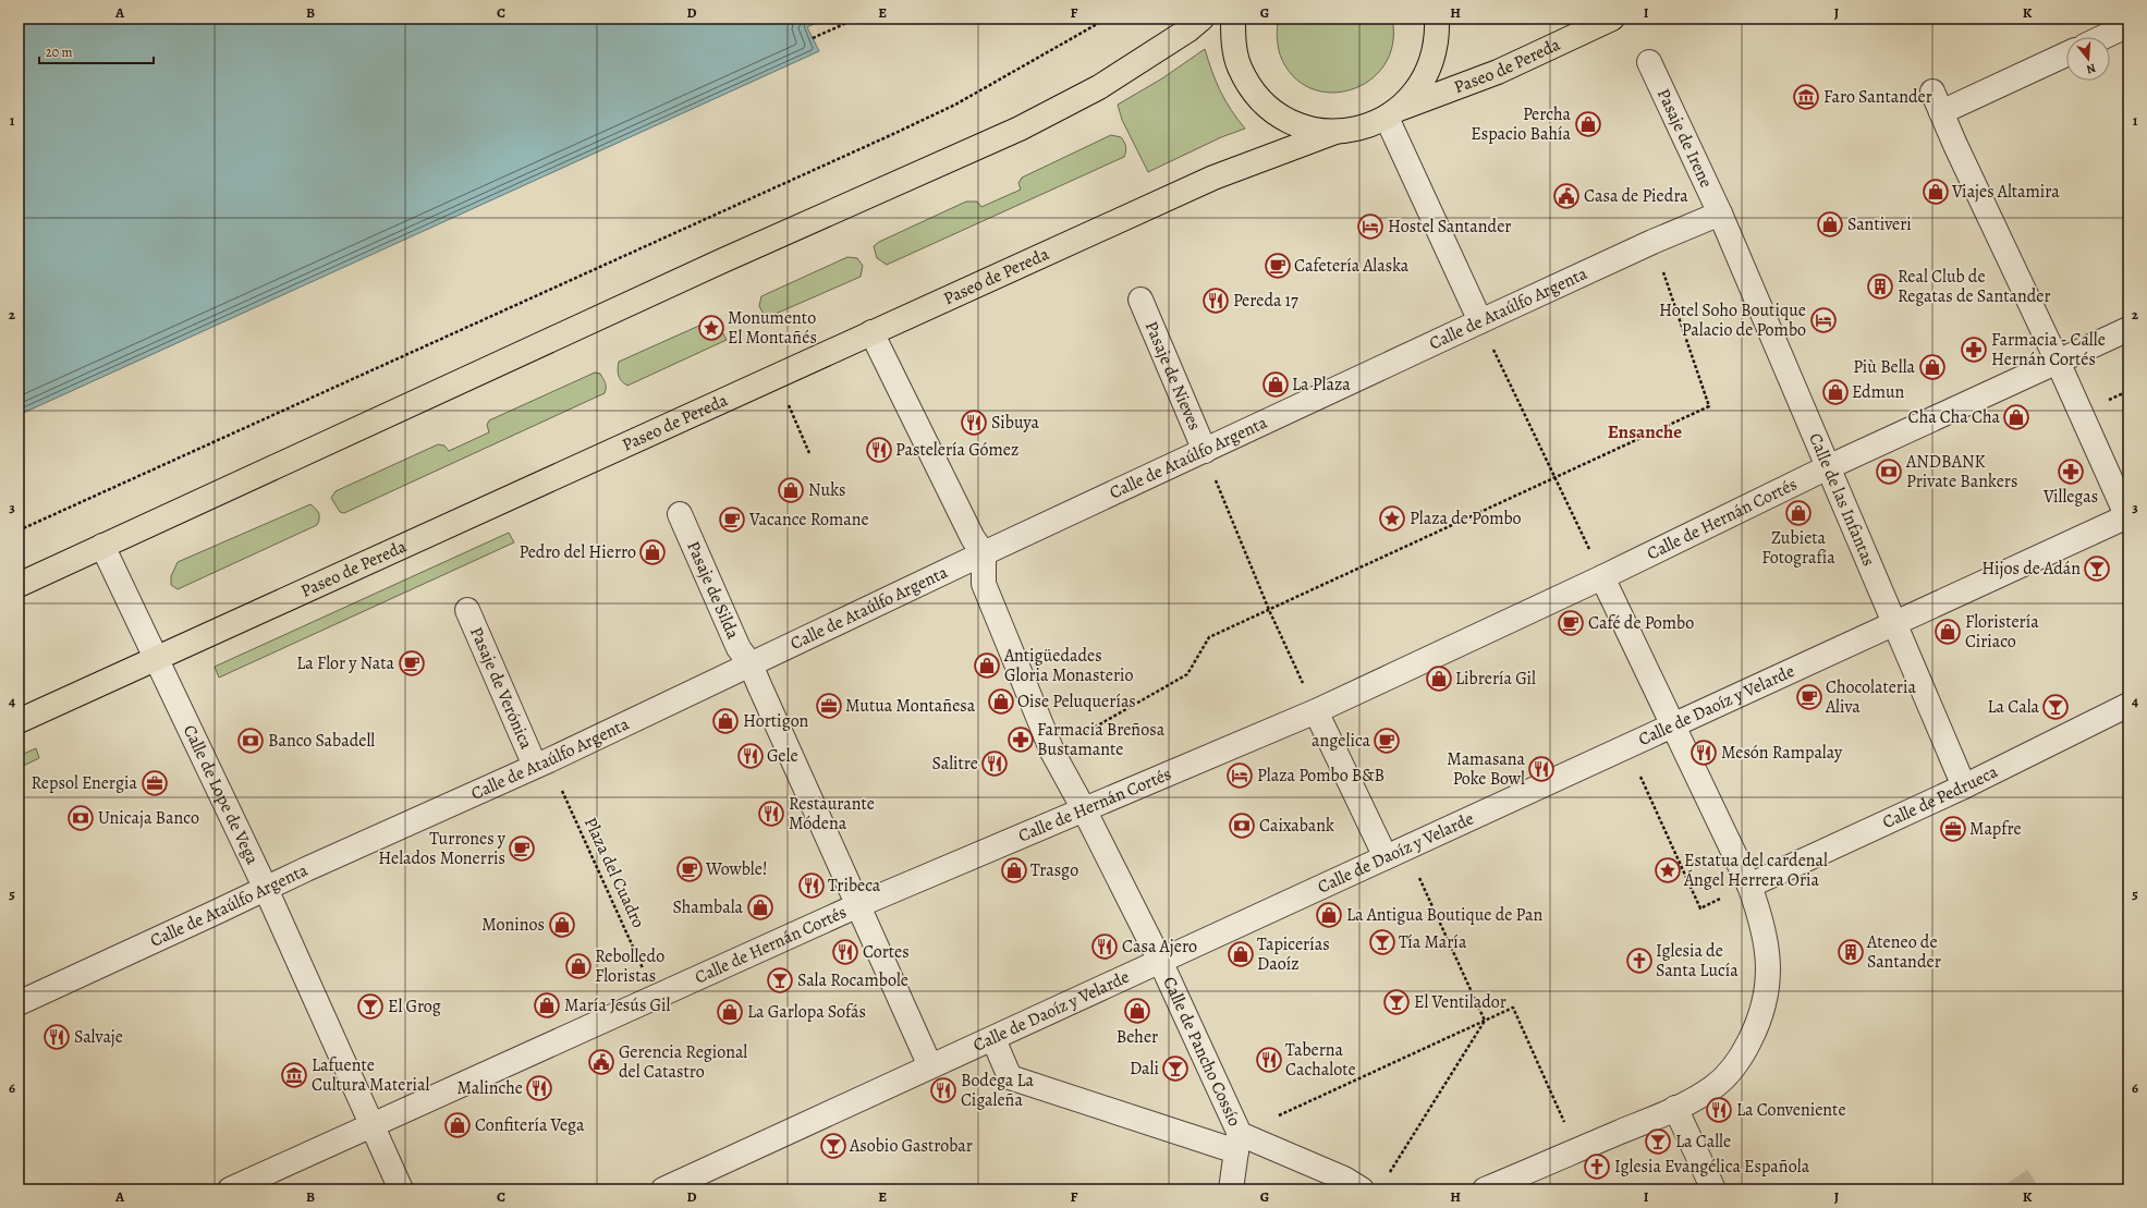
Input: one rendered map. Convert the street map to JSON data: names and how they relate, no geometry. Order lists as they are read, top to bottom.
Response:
{
  "streets": {
    "main road": ["Paseo de Pereda"],
    "street": [
      "Pasaje de Irene",
      "Calle de Ataúlfo Argenta",
      "Pasaje de Nieves",
      "Calle de las Infantas",
      "Calle de Hernán Cortés",
      "Pasaje de Silda",
      "Pasaje de Verónica",
      "Calle de Daoíz y Velarde",
      "Calle de Lope de Vega",
      "Calle de Pedrueca",
      "Calle de Pancho Cossío"
    ],
    "path": ["Plaza del Cuadro"]
  },
  "crossings": [
    ["Paseo de Pereda", "Calle de Lope de Vega"],
    ["Pasaje de Irene", "Calle de Ataúlfo Argenta"],
    ["Pasaje de Irene", "Calle de las Infantas"],
    ["Calle de Ataúlfo Argenta", "Pasaje de Nieves"],
    ["Calle de Ataúlfo Argenta", "Calle de las Infantas"],
    ["Calle de Ataúlfo Argenta", "Pasaje de Silda"],
    ["Calle de Ataúlfo Argenta", "Pasaje de Verónica"],
    ["Calle de Ataúlfo Argenta", "Calle de Lope de Vega"],
    ["Calle de Ataúlfo Argenta", "Plaza del Cuadro"],
    ["Calle de Ataúlfo Argenta", "Calle de Pancho Cossío"],
    ["Calle de las Infantas", "Calle de Hernán Cortés"],
    ["Calle de las Infantas", "Calle de Daoíz y Velarde"],
    ["Calle de las Infantas", "Calle de Pedrueca"],
    ["Calle de Hernán Cortés", "Pasaje de Silda"],
    ["Calle de Hernán Cortés", "Calle de Lope de Vega"],
    ["Calle de Hernán Cortés", "Plaza del Cuadro"],
    ["Calle de Hernán Cortés", "Calle de Pancho Cossío"],
    ["Pasaje de Silda", "Calle de Daoíz y Velarde"],
    ["Pasaje de Verónica", "Plaza del Cuadro"],
    ["Calle de Daoíz y Velarde", "Calle de Pancho Cossío"]
  ],
  "districts": ["Ensanche"],
  "places": {
    "museum": ["Faro Santander", "Lafuente Cultura Material"],
    "shop": [
      "Percha Espacio Bahía",
      "Viajes Altamira",
      "Santiveri",
      "Più Bella",
      "La Plaza",
      "Edmun",
      "Cha Cha Cha",
      "Nuks",
      "Zubieta Fotografía",
      "Pedro del Hierro",
      "Floristería Ciriaco",
      "Antigüedades Gloria Monasterio",
      "Librería Gil",
      "Oise Peluquerías",
      "Hortigon",
      "Trasgo",
      "Shambala",
      "La Antigua Boutique de Pan",
      "Moninos",
      "Tapicerías Daoíz",
      "Rebolledo Floristas",
      "María Jesús Gil",
      "Beher",
      "La Garlopa Sofás",
      "Confitería Vega"
    ],
    "public building": ["Casa de Piedra", "Gerencia Regional del Catastro"],
    "hotel": ["Hostel Santander", "Hotel Soho Boutique Palacio de Pombo", "Plaza Pombo B&B"],
    "cafe": [
      "Cafetería Alaska",
      "Vacance Romane",
      "Café de Pombo",
      "La Flor y Nata",
      "Chocolateria Aliva",
      "angelica",
      "Turrones y Helados Monerris",
      "Wowble!"
    ],
    "building": ["Real Club de Regatas de Santander", "Ateneo de Santander"],
    "restaurant": [
      "Pereda 17",
      "Sibuya",
      "Pastelería Gómez",
      "Mesón Rampalay",
      "Gele",
      "Salitre",
      "Mamasana Poke Bowl",
      "Restaurante Módena",
      "Tribeca",
      "Casa Ajero",
      "Cortes",
      "Salvaje",
      "Taberna Cachalote",
      "Malinche",
      "Bodega La Cigaleña",
      "La Conveniente"
    ],
    "place": ["Monumento El Montañés", "Plaza de Pombo", "Estatua del cardenal Ángel Herrera Oria"],
    "pharmacy": ["Farmacia - Calle Hernán Cortés", "Villegas", "Farmacia Breñosa Bustamante"],
    "bank": [
      "ANDBANK Private Bankers",
      "Banco Sabadell",
      "Unicaja Banco",
      "Caixabank"
    ],
    "bar": [
      "Hijos de Adán",
      "La Cala",
      "Tía María",
      "Sala Rocambole",
      "El Ventilador",
      "El Grog",
      "Dali",
      "La Calle",
      "Asobio Gastrobar"
    ],
    "office": ["Mutua Montañesa", "Repsol Energia", "Mapfre"],
    "church": ["Iglesia de Santa Lucía", "Iglesia Evangélica Española"]
  },
  "scale_bar": "20 m",
  "north": "bottom",
  "grid": {
    "columns": [
      "A",
      "B",
      "C",
      "D",
      "E",
      "F",
      "G",
      "H",
      "I",
      "J",
      "K"
    ],
    "rows": [
      "1",
      "2",
      "3",
      "4",
      "5",
      "6"
    ]
  }
}
